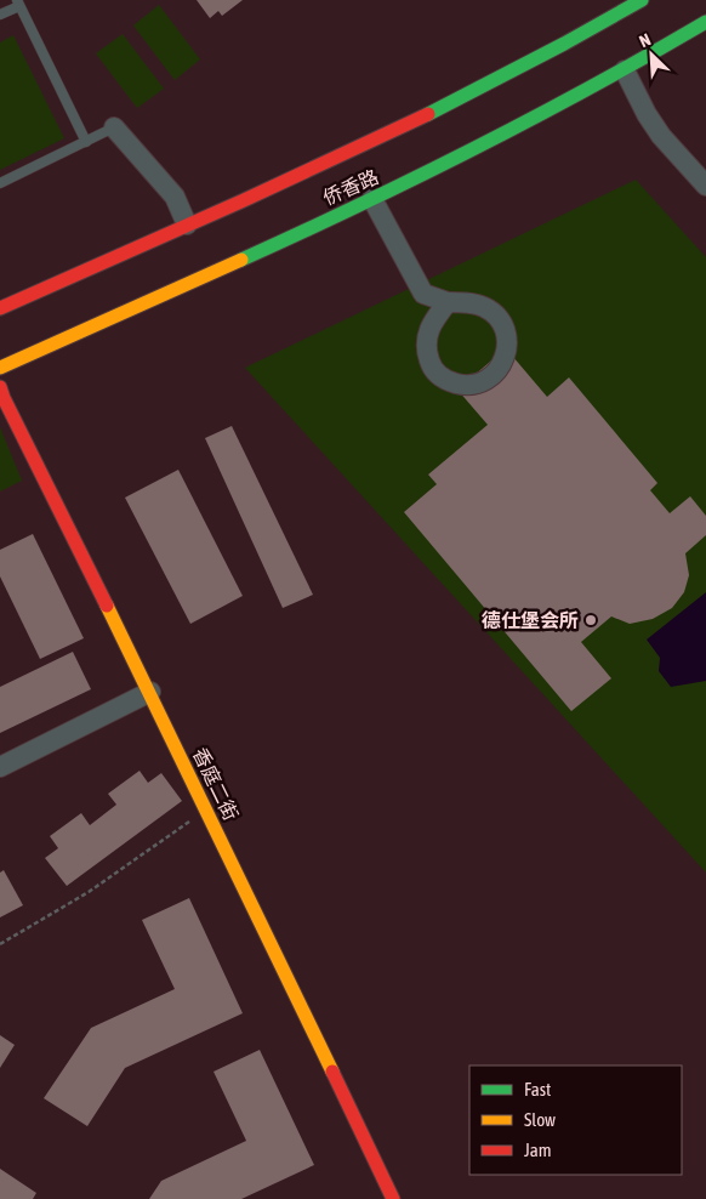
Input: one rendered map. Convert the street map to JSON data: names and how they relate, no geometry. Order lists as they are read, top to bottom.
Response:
{
  "streets": {
    "main road": ["侨香路", "香庭二街"]
  },
  "places": ["德仕堡会所"],
  "legend": ["Fast", "Slow", "Jam"],
  "north": "top left"
}
